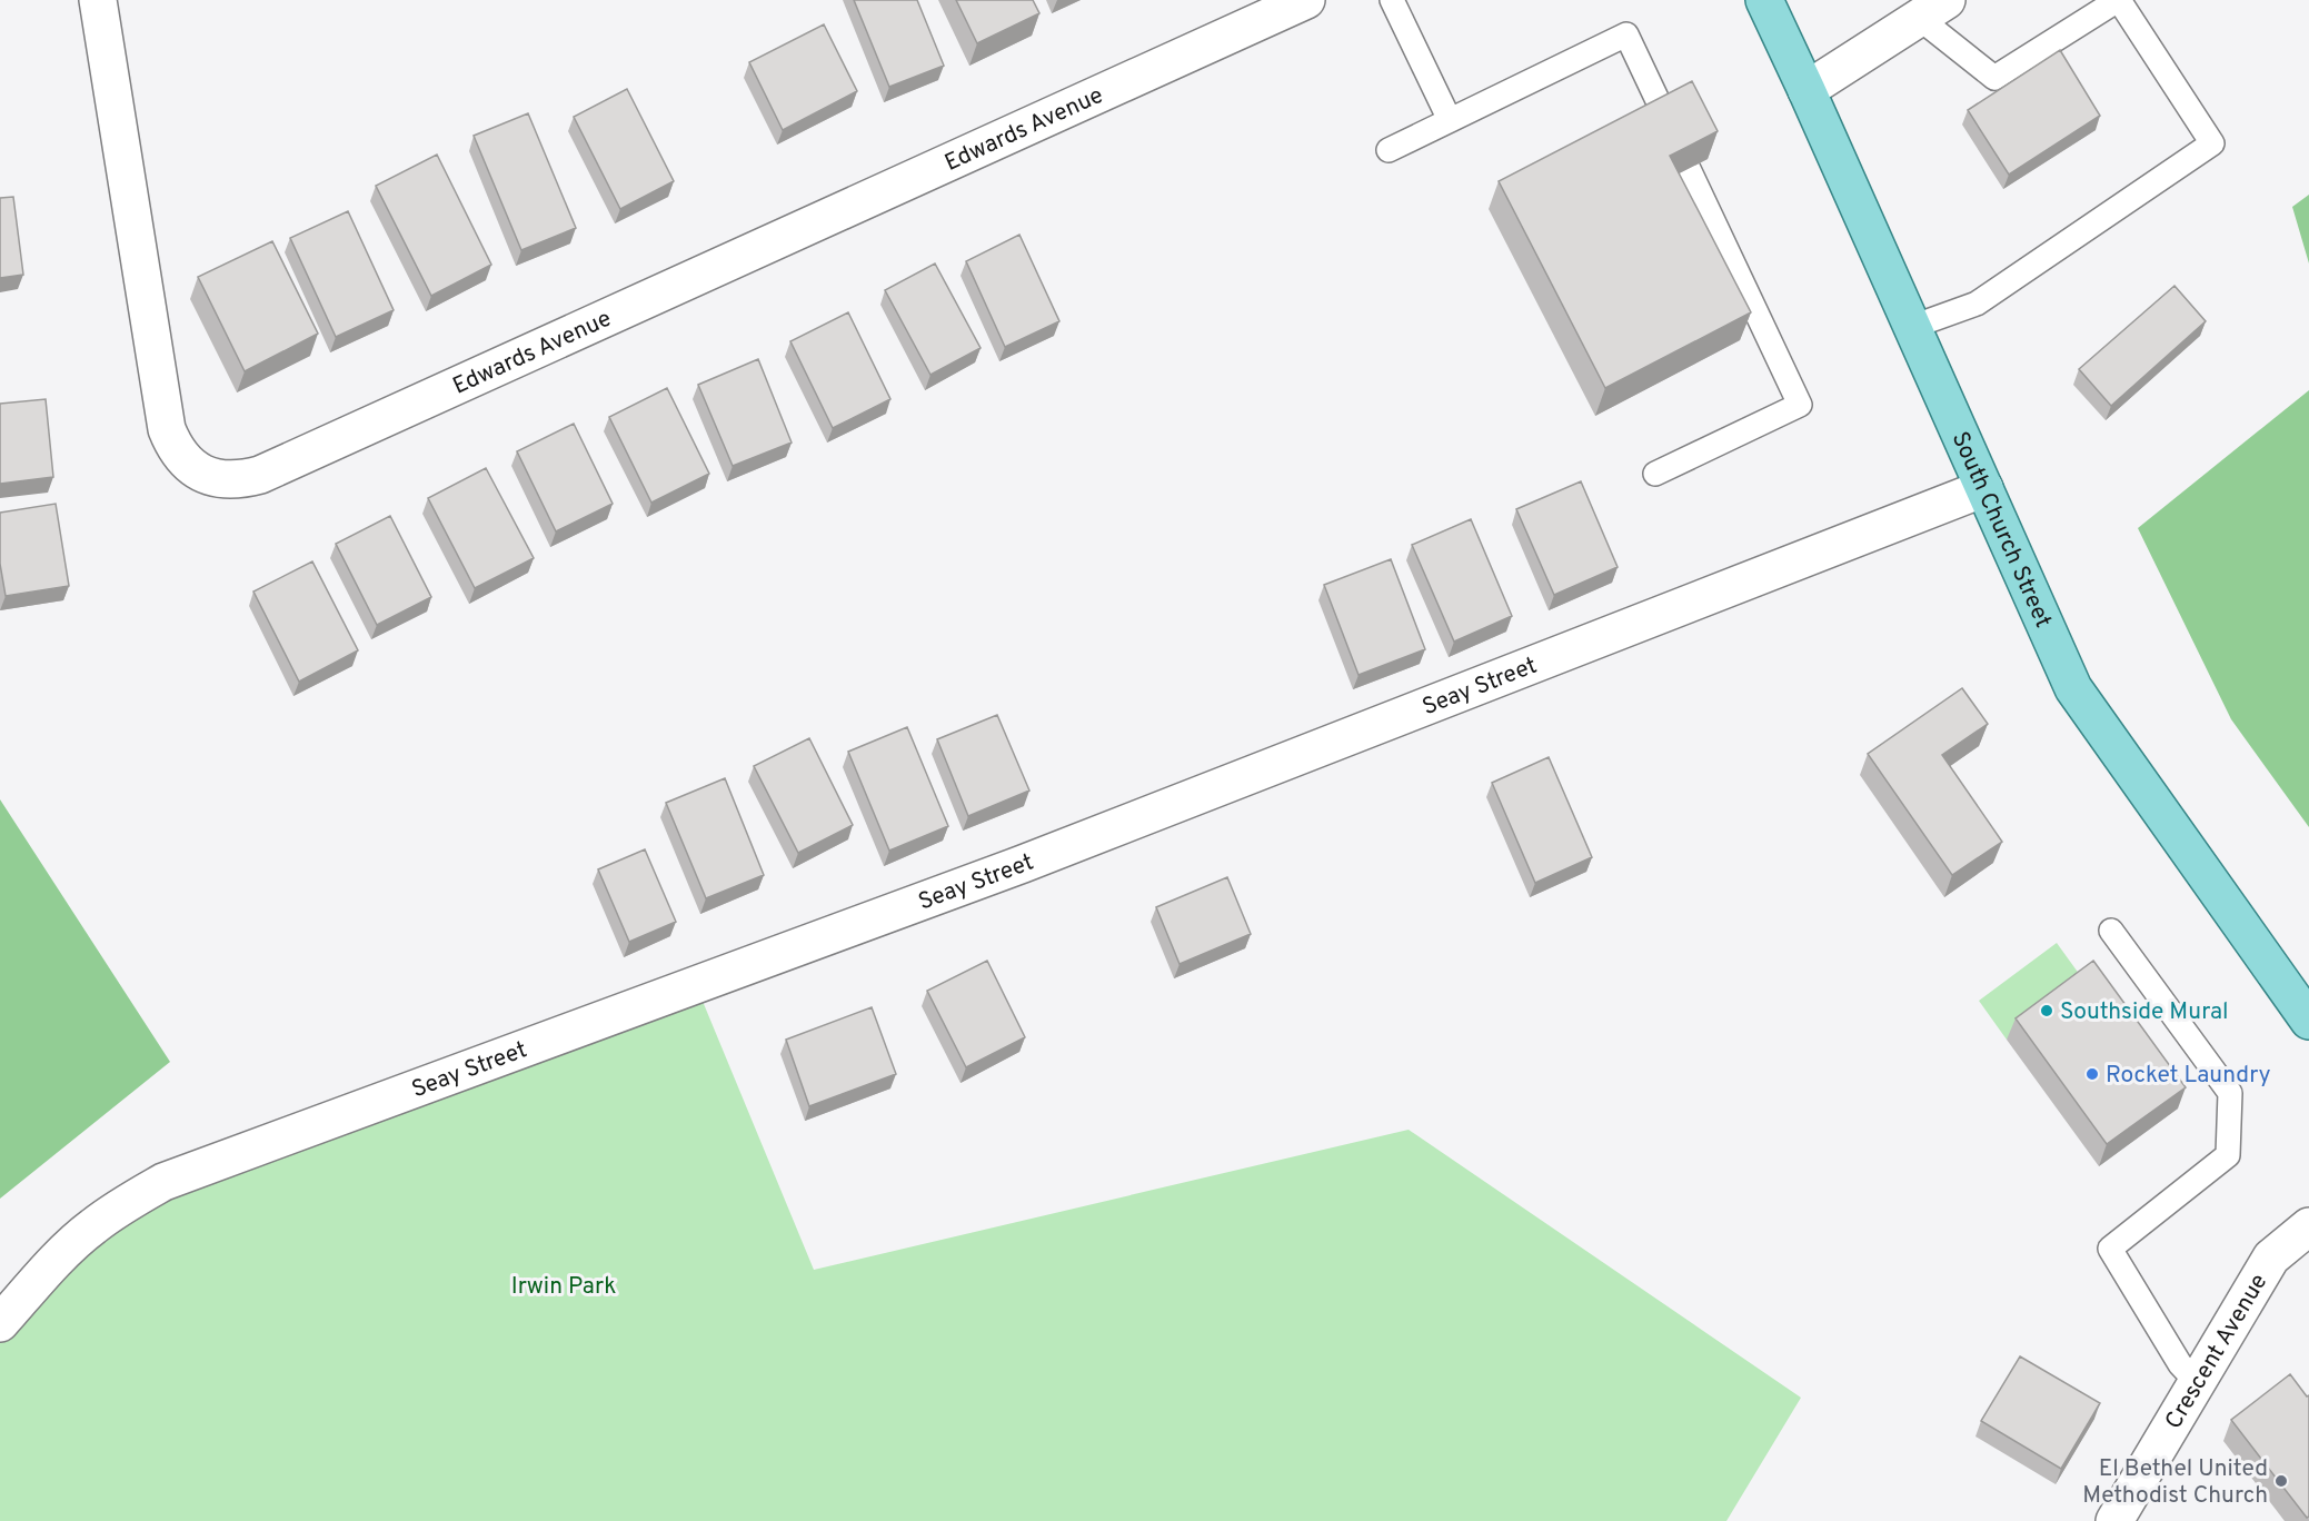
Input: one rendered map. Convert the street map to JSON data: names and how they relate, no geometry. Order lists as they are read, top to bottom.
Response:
{
  "streets": {
    "main road": ["South Church Street"],
    "street": ["Edwards Avenue", "Seay Street", "Crescent Avenue"]
  },
  "crossings": [
    ["South Church Street", "Seay Street"]
  ],
  "parks": ["Irwin Park"],
  "places": ["Southside Mural", "Rocket Laundry", "El Bethel United Methodist Church"]
}
